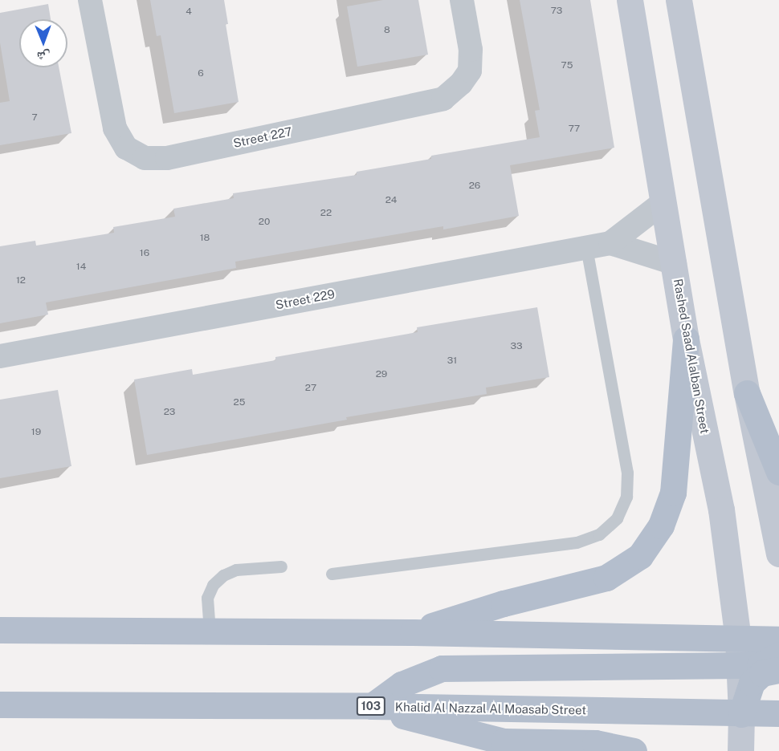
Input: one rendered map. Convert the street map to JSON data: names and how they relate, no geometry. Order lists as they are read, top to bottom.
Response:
{
  "streets": {
    "main road": ["Rashed Saad Alalban Street", "103", "Khalid Al Nazzal Al Moasab Street"],
    "street": ["Street 227", "Street 229"]
  },
  "crossings": [
    ["Street 229", "Rashed Saad Alalban Street"],
    ["Rashed Saad Alalban Street", "Khalid Al Nazzal Al Moasab Street"]
  ],
  "house_numbers": [
    "73",
    "4",
    "8",
    "75",
    "6",
    "7",
    "77",
    "26",
    "24",
    "22",
    "20",
    "18",
    "16",
    "14",
    "12",
    "33",
    "31",
    "29",
    "27",
    "25",
    "23",
    "19"
  ],
  "north": "bottom"
}
